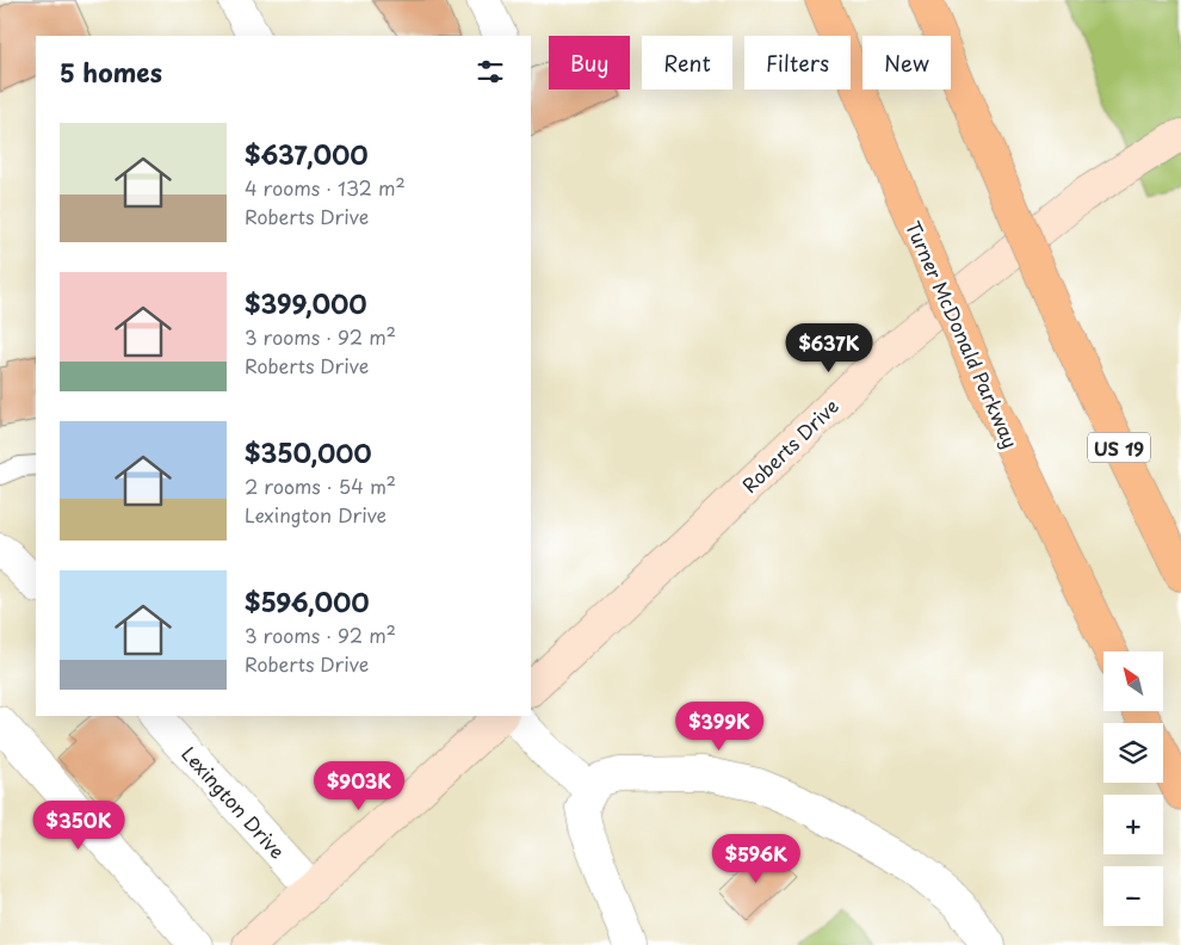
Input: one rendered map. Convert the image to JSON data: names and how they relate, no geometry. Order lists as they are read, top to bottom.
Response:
{
  "streets": {
    "highway": ["Turner McDonald Parkway", "US 19"],
    "street": ["Roberts Drive", "Lexington Drive"]
  },
  "north": "top left",
  "page": {
    "chip": [
      "Buy",
      "Rent",
      "Filters",
      "New"
    ],
    "heading": "5 homes",
    "list": [
      {
        "name": "$637,000",
        "note": "4 rooms · 132 m² · Roberts Drive"
      },
      {
        "name": "$399,000",
        "note": "3 rooms · 92 m² · Roberts Drive"
      },
      {
        "name": "$350,000",
        "note": "2 rooms · 54 m² · Lexington Drive"
      },
      {
        "name": "$596,000",
        "note": "3 rooms · 92 m² · Roberts Drive"
      }
    ],
    "price": [
      "$637K",
      "$399K",
      "$903K",
      "$350K",
      "$596K"
    ],
    "map_buttons": ["+", "−"]
  }
}
